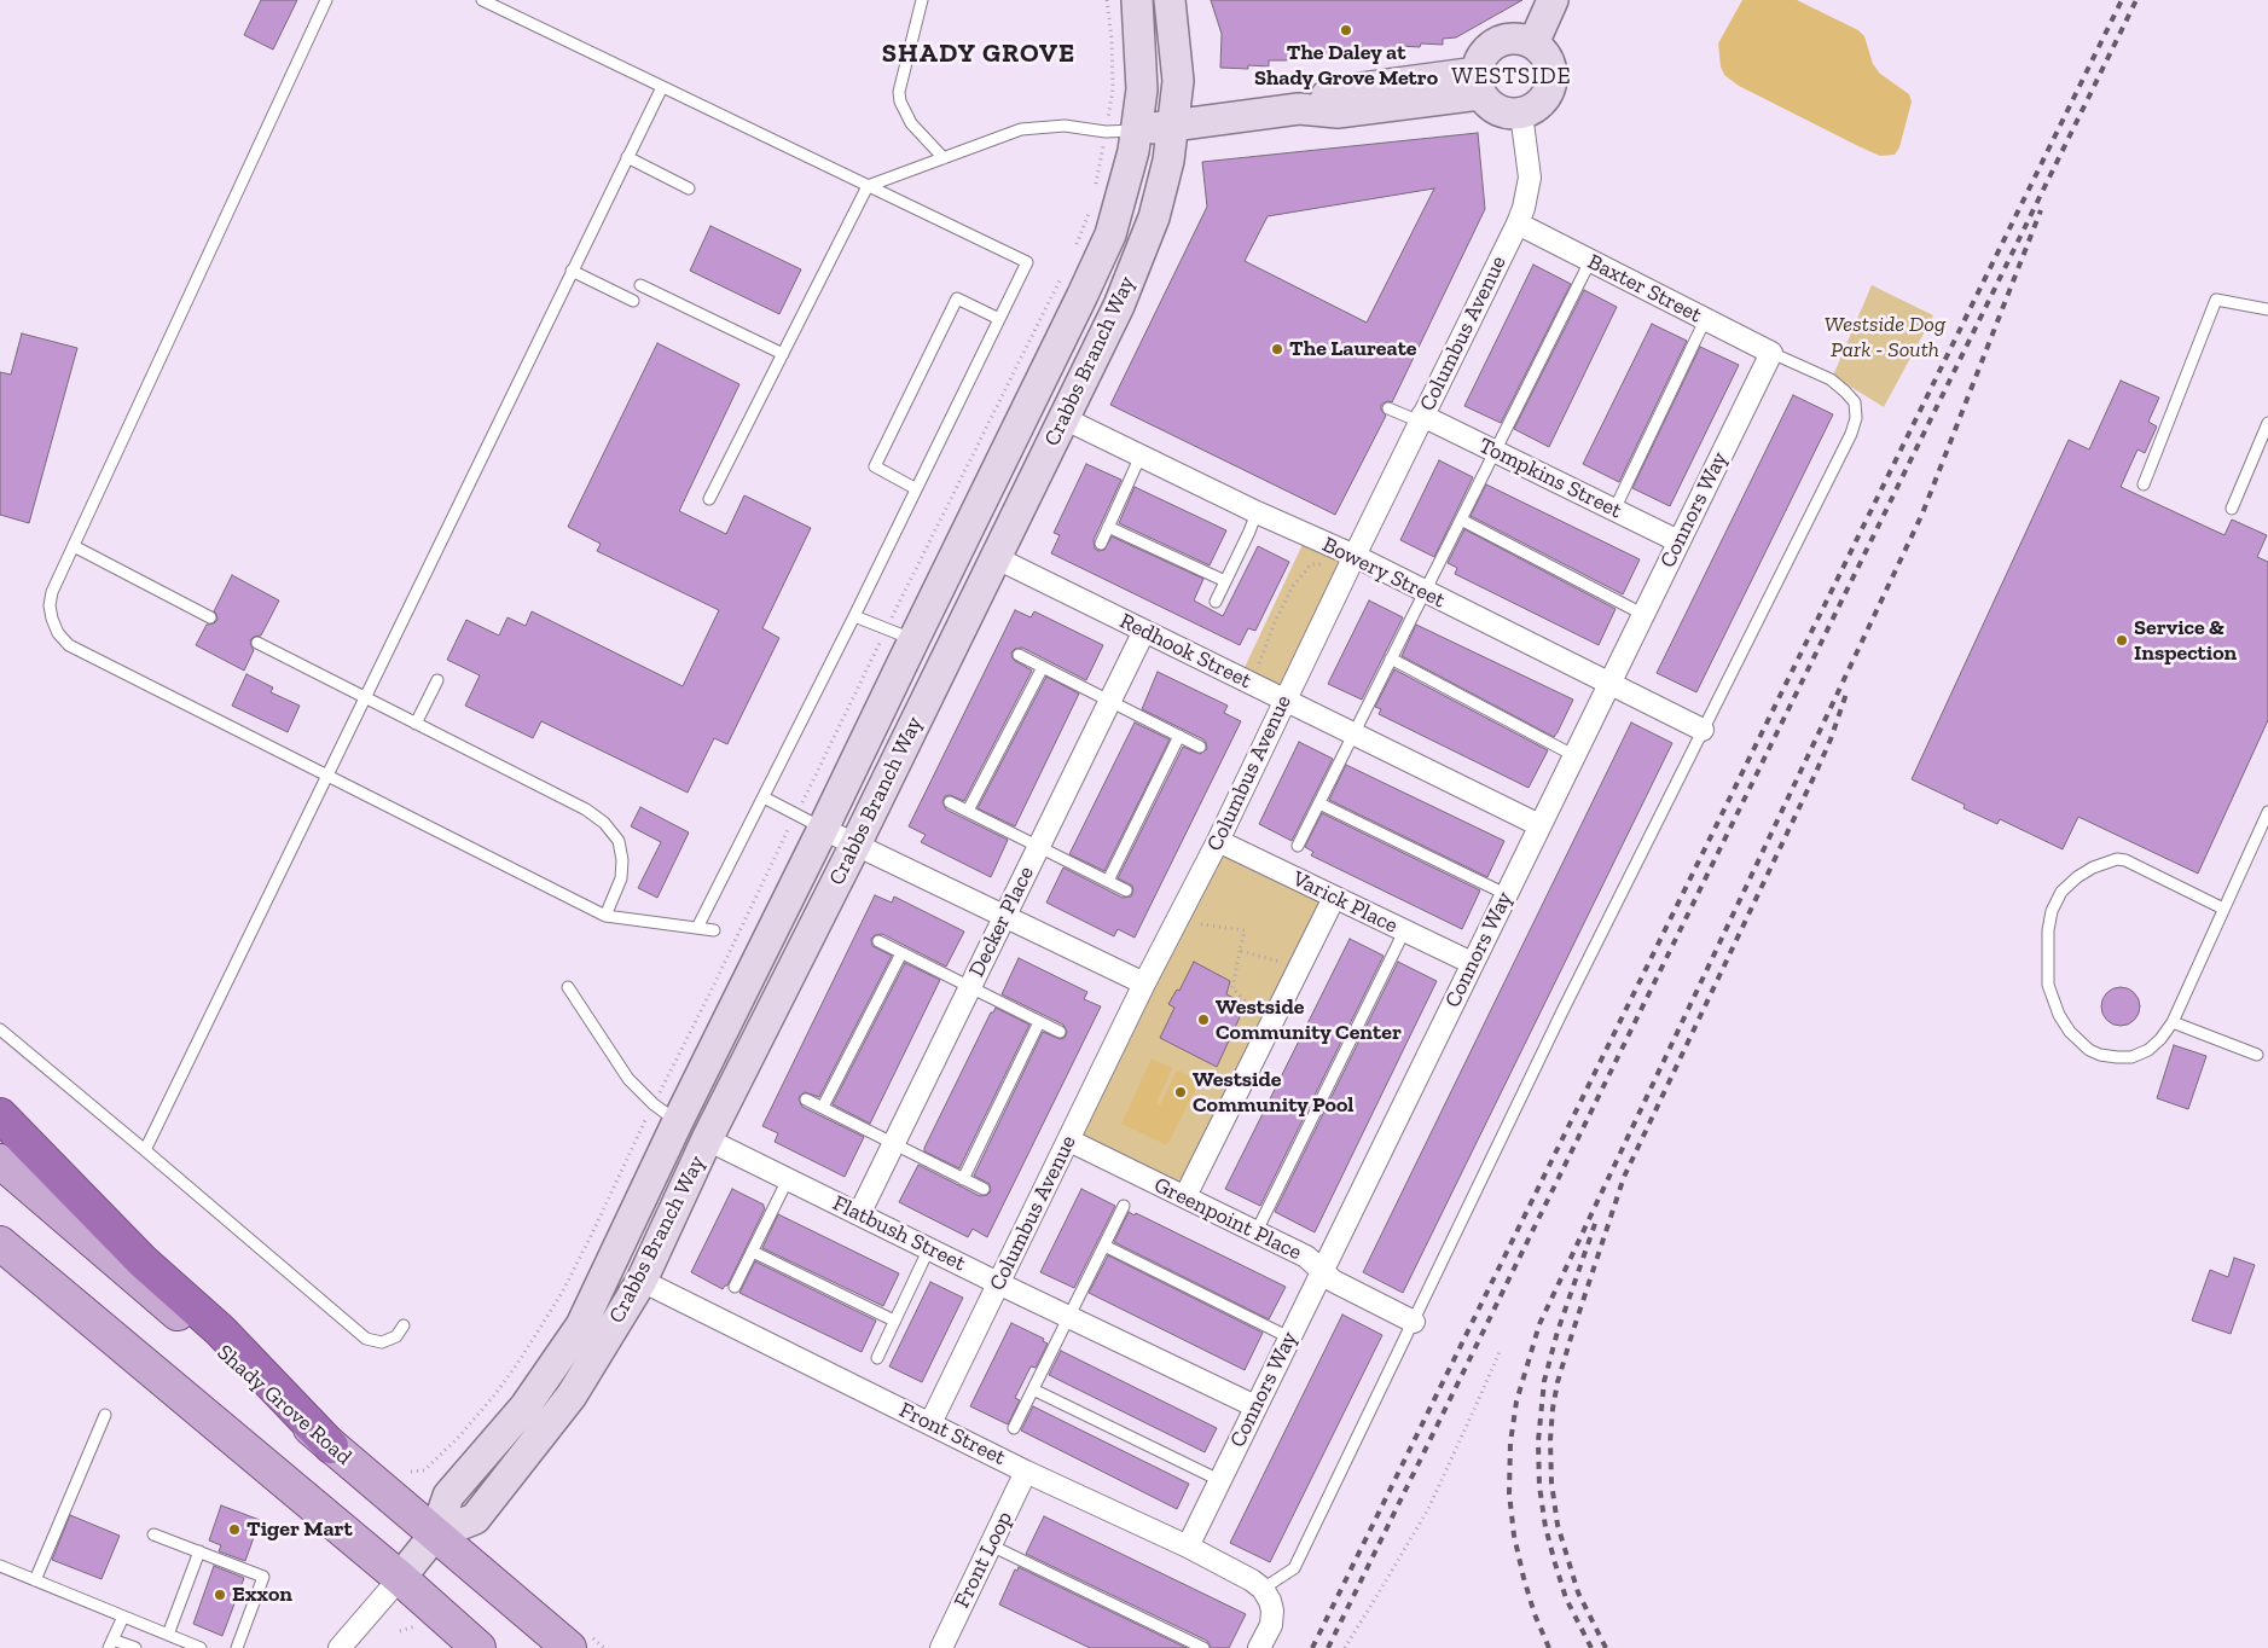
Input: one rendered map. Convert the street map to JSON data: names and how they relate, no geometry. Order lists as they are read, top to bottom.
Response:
{
  "streets": {
    "main road": ["Crabbs Branch Way", "Shady Grove Road"],
    "street": [
      "Baxter Street",
      "Columbus Avenue",
      "Tompkins Street",
      "Connors Way",
      "Bowery Street",
      "Redhook Street",
      "Varick Place",
      "Decker Place",
      "Greenpoint Place",
      "Flatbush Street",
      "Front Street",
      "Front Loop"
    ]
  },
  "crossings": [
    ["Baxter Street", "Columbus Avenue"],
    ["Baxter Street", "Connors Way"],
    ["Columbus Avenue", "Tompkins Street"],
    ["Columbus Avenue", "Bowery Street"],
    ["Columbus Avenue", "Redhook Street"],
    ["Columbus Avenue", "Varick Place"],
    ["Columbus Avenue", "Greenpoint Place"],
    ["Columbus Avenue", "Flatbush Street"],
    ["Columbus Avenue", "Front Street"],
    ["Crabbs Branch Way", "Bowery Street"],
    ["Crabbs Branch Way", "Redhook Street"],
    ["Crabbs Branch Way", "Flatbush Street"],
    ["Crabbs Branch Way", "Shady Grove Road"],
    ["Crabbs Branch Way", "Front Street"],
    ["Tompkins Street", "Connors Way"],
    ["Connors Way", "Bowery Street"],
    ["Connors Way", "Redhook Street"],
    ["Connors Way", "Varick Place"],
    ["Connors Way", "Greenpoint Place"],
    ["Connors Way", "Flatbush Street"],
    ["Connors Way", "Front Street"],
    ["Redhook Street", "Decker Place"],
    ["Decker Place", "Flatbush Street"],
    ["Front Street", "Front Loop"]
  ],
  "districts": ["SHADY GROVE", "WESTSIDE"],
  "parks": ["Westside Dog Park - South"],
  "places": [
    "The Daley at Shady Grove Metro",
    "The Laureate",
    "Service & Inspection",
    "Westside Community Center",
    "Westside Community Pool",
    "Tiger Mart",
    "Exxon"
  ]
}
